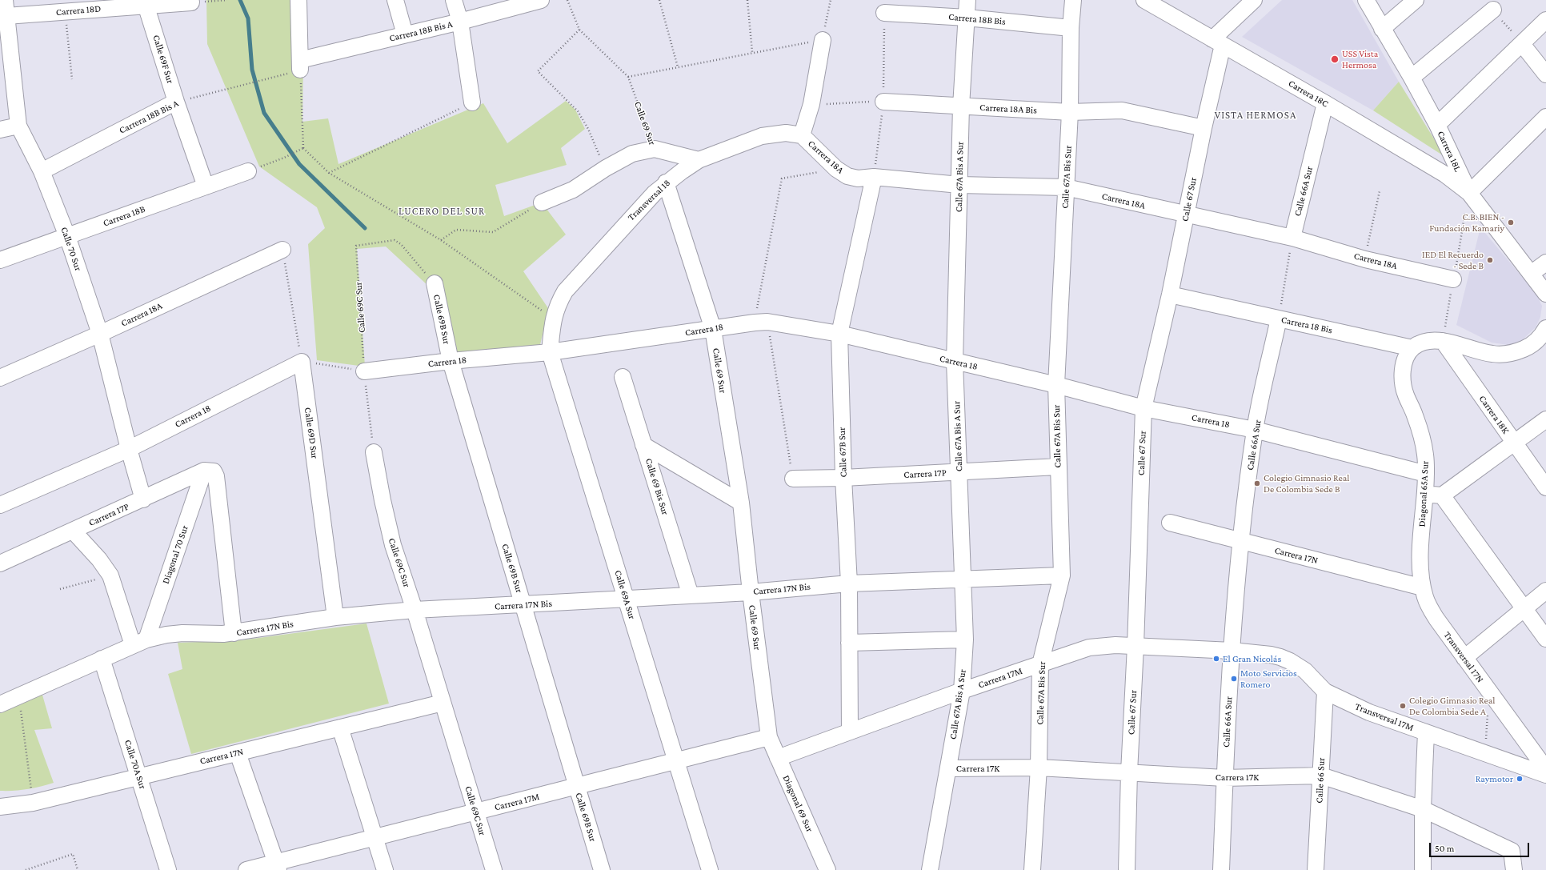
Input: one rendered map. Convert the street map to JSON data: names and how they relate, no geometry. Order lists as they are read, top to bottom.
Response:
{
  "streets": {
    "street": [
      "Carrera 18D",
      "Carrera 18B Bis",
      "Carrera 18B Bis A",
      "Calle 69F Sur",
      "Carrera 18C",
      "Carrera 18A Bis",
      "Calle 69 Sur",
      "Carrera 18L",
      "Carrera 18A",
      "Calle 67A Bis A Sur",
      "Calle 67A Bis Sur",
      "Calle 66A Sur",
      "Calle 67 Sur",
      "Transversal 18",
      "Carrera 18B",
      "Calle 70 Sur",
      "Calle 69C Sur",
      "Calle 69B Sur",
      "Carrera 18 Bis",
      "Carrera 18",
      "Carrera 18K",
      "Calle 69D Sur",
      "Calle 67B Sur",
      "Carrera 17P",
      "Calle 69 Bis Sur",
      "Diagonal 65A Sur",
      "Diagonal 70 Sur",
      "Carrera 17N",
      "Carrera 17N Bis",
      "Calle 69A Sur",
      "Transversal 17N",
      "Carrera 17M",
      "Transversal 17M",
      "Calle 70A Sur",
      "Carrera 17K",
      "Calle 66 Sur",
      "Diagonal 69 Sur"
    ]
  },
  "crossings": [
    ["Carrera 18D", "Calle 69F Sur"],
    ["Carrera 18D", "Calle 70 Sur"],
    ["Carrera 18B Bis", "Calle 67A Bis A Sur"],
    ["Carrera 18B Bis", "Calle 67A Bis Sur"],
    ["Carrera 18B Bis A", "Calle 69F Sur"],
    ["Carrera 18B Bis A", "Calle 70 Sur"],
    ["Calle 69F Sur", "Carrera 18B"],
    ["Carrera 18C", "Carrera 18L"],
    ["Carrera 18C", "Calle 66A Sur"],
    ["Carrera 18C", "Calle 67 Sur"],
    ["Carrera 18A Bis", "Calle 67A Bis A Sur"],
    ["Carrera 18A Bis", "Calle 67A Bis Sur"],
    ["Carrera 18A Bis", "Calle 67 Sur"],
    ["Calle 69 Sur", "Transversal 18"],
    ["Calle 69 Sur", "Carrera 18"],
    ["Calle 69 Sur", "Carrera 17N Bis"],
    ["Calle 69 Sur", "Carrera 17M"],
    ["Calle 69 Sur", "Diagonal 69 Sur"],
    ["Carrera 18A", "Calle 67A Bis A Sur"],
    ["Carrera 18A", "Calle 67A Bis Sur"],
    ["Carrera 18A", "Calle 66A Sur"],
    ["Carrera 18A", "Calle 67 Sur"],
    ["Carrera 18A", "Transversal 18"],
    ["Carrera 18A", "Calle 70 Sur"],
    ["Carrera 18A", "Calle 67B Sur"],
    ["Calle 67A Bis A Sur", "Carrera 18"],
    ["Calle 67A Bis A Sur", "Carrera 17P"],
    ["Calle 67A Bis A Sur", "Carrera 17N Bis"],
    ["Calle 67A Bis A Sur", "Carrera 17M"],
    ["Calle 67A Bis A Sur", "Carrera 17K"],
    ["Calle 67A Bis Sur", "Carrera 18"],
    ["Calle 67A Bis Sur", "Carrera 17P"],
    ["Calle 67A Bis Sur", "Carrera 17N Bis"],
    ["Calle 67A Bis Sur", "Carrera 17M"],
    ["Calle 67A Bis Sur", "Carrera 17K"],
    ["Calle 66A Sur", "Carrera 18 Bis"],
    ["Calle 66A Sur", "Carrera 18"],
    ["Calle 66A Sur", "Carrera 17N"],
    ["Calle 66A Sur", "Carrera 17M"],
    ["Calle 66A Sur", "Transversal 17M"],
    ["Calle 66A Sur", "Carrera 17K"],
    ["Calle 67 Sur", "Carrera 18 Bis"],
    ["Calle 67 Sur", "Carrera 18"],
    ["Calle 67 Sur", "Carrera 17M"],
    ["Calle 67 Sur", "Carrera 17K"],
    ["Transversal 18", "Calle 69A Sur"],
    ["Carrera 18B", "Calle 70 Sur"],
    ["Calle 70 Sur", "Carrera 18"],
    ["Calle 70 Sur", "Carrera 17P"],
    ["Calle 69C Sur", "Calle 69B Sur"],
    ["Calle 69C Sur", "Carrera 18"],
    ["Calle 69C Sur", "Carrera 17N"],
    ["Calle 69C Sur", "Carrera 17N Bis"],
    ["Calle 69C Sur", "Carrera 17M"],
    ["Calle 69B Sur", "Carrera 18"],
    ["Calle 69B Sur", "Carrera 17N Bis"],
    ["Calle 69B Sur", "Carrera 17M"],
    ["Carrera 18 Bis", "Diagonal 65A Sur"],
    ["Carrera 18", "Calle 69D Sur"],
    ["Carrera 18", "Calle 67B Sur"],
    ["Carrera 18", "Diagonal 65A Sur"],
    ["Carrera 18", "Calle 69A Sur"],
    ["Calle 69D Sur", "Carrera 17N Bis"],
    ["Calle 67B Sur", "Carrera 17P"],
    ["Calle 67B Sur", "Carrera 17N Bis"],
    ["Calle 67B Sur", "Carrera 17M"],
    ["Carrera 17P", "Diagonal 70 Sur"],
    ["Calle 69 Bis Sur", "Carrera 17N Bis"],
    ["Diagonal 65A Sur", "Carrera 17N"],
    ["Diagonal 65A Sur", "Transversal 17N"],
    ["Diagonal 70 Sur", "Carrera 17N Bis"],
    ["Carrera 17N", "Transversal 17N"],
    ["Carrera 17N", "Calle 70A Sur"],
    ["Carrera 17N Bis", "Calle 69A Sur"],
    ["Carrera 17N Bis", "Calle 70A Sur"],
    ["Calle 69A Sur", "Carrera 17M"],
    ["Carrera 17M", "Transversal 17M"],
    ["Carrera 17M", "Diagonal 69 Sur"],
    ["Transversal 17M", "Calle 66 Sur"],
    ["Carrera 17K", "Calle 66 Sur"]
  ],
  "districts": ["VISTA HERMOSA", "LUCERO DEL SUR"],
  "places": [
    "USS Vista Hermosa",
    "C.B. BIEN - Fundación Kamariy",
    "IED El Recuerdo - Sede B",
    "Colegio Gimnasio Real De Colombia Sede B",
    "El Gran Nicolás",
    "Moto Servicios Romero",
    "Colegio Gimnasio Real De Colombia Sede A",
    "Raymotor"
  ],
  "scale_bar": "50 m"
}
